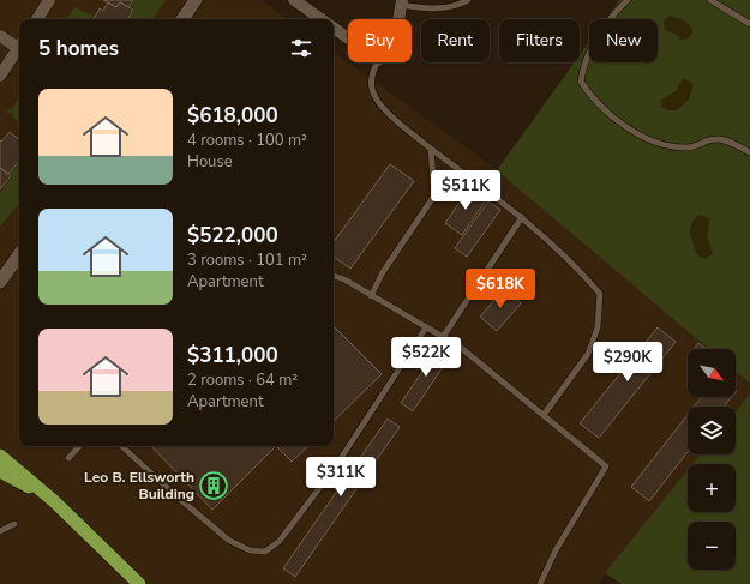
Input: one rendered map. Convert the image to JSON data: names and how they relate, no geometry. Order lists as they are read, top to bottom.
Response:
{
  "places": {
    "building": ["Leo B. Ellsworth Building"]
  },
  "north": "bottom right",
  "page": {
    "chip": [
      "Buy",
      "Rent",
      "Filters",
      "New"
    ],
    "heading": "5 homes",
    "list": [
      {
        "name": "$618,000",
        "note": "4 rooms · 100 m² · House"
      },
      {
        "name": "$522,000",
        "note": "3 rooms · 101 m² · Apartment"
      },
      {
        "name": "$311,000",
        "note": "2 rooms · 64 m² · Apartment"
      }
    ],
    "price": [
      "$511K",
      "$618K",
      "$522K",
      "$290K",
      "$311K"
    ],
    "map_buttons": ["+", "−"]
  }
}
